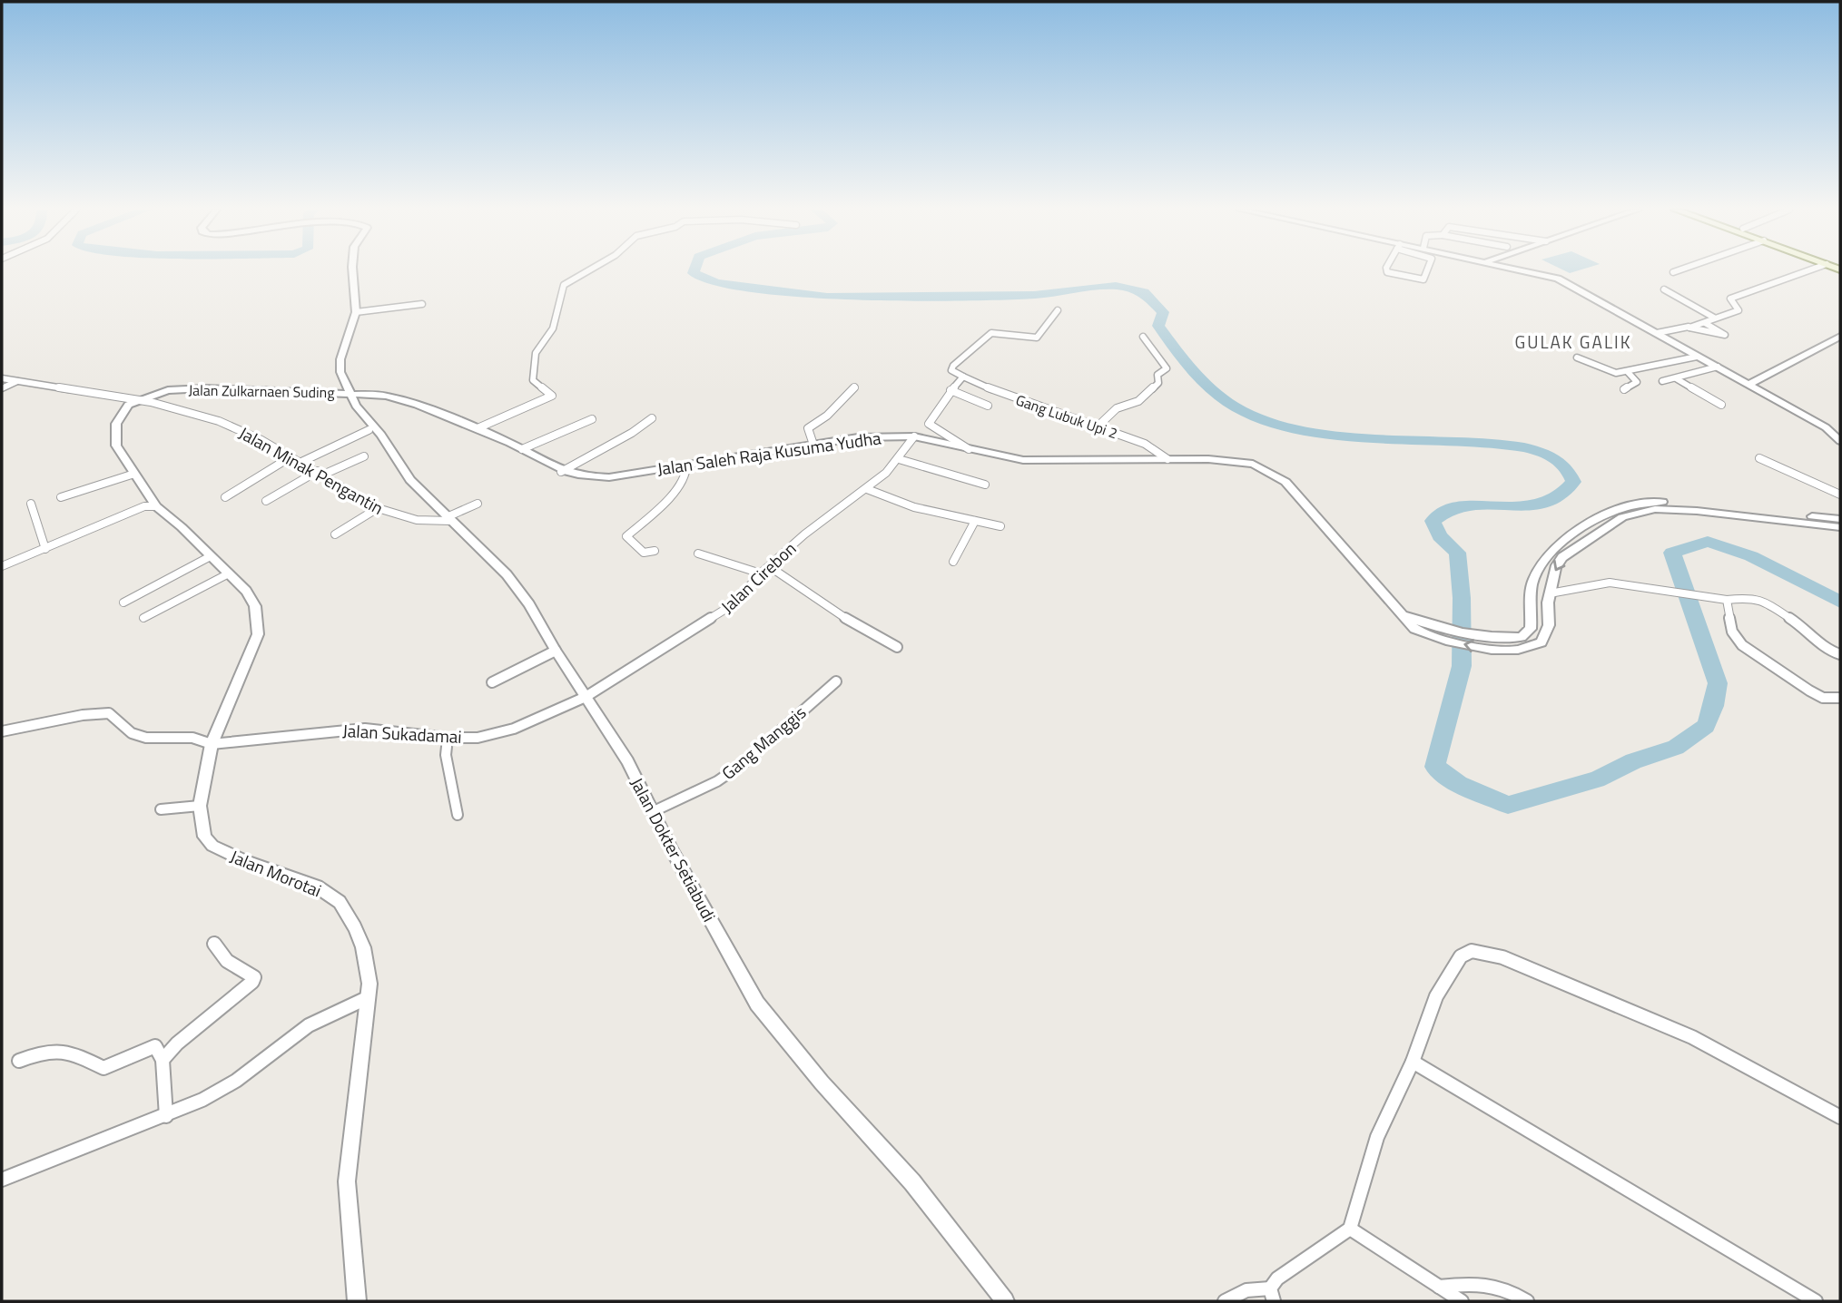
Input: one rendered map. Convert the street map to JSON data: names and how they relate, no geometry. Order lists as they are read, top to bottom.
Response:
{
  "streets": {
    "street": [
      "Jalan Zulkarnaen Suding",
      "Gang Lubuk Upi 2",
      "Jalan Saleh Raja Kusuma Yudha",
      "Jalan Minak Pengantin",
      "Jalan Cirebon",
      "Jalan Sukadamai",
      "Gang Manggis",
      "Jalan Dokter Setiabudi",
      "Jalan Morotai"
    ]
  },
  "crossings": [
    ["Jalan Zulkarnaen Suding", "Jalan Saleh Raja Kusuma Yudha"],
    ["Jalan Zulkarnaen Suding", "Jalan Minak Pengantin"],
    ["Jalan Zulkarnaen Suding", "Jalan Dokter Setiabudi"],
    ["Jalan Zulkarnaen Suding", "Jalan Morotai"],
    ["Gang Lubuk Upi 2", "Jalan Saleh Raja Kusuma Yudha"],
    ["Jalan Saleh Raja Kusuma Yudha", "Jalan Cirebon"],
    ["Jalan Saleh Raja Kusuma Yudha", "Jalan Dokter Setiabudi"],
    ["Jalan Minak Pengantin", "Jalan Dokter Setiabudi"],
    ["Jalan Minak Pengantin", "Jalan Morotai"],
    ["Jalan Cirebon", "Jalan Sukadamai"],
    ["Jalan Cirebon", "Jalan Dokter Setiabudi"],
    ["Jalan Sukadamai", "Jalan Dokter Setiabudi"],
    ["Jalan Sukadamai", "Jalan Morotai"],
    ["Gang Manggis", "Jalan Dokter Setiabudi"]
  ],
  "districts": ["GULAK GALIK"]
}
